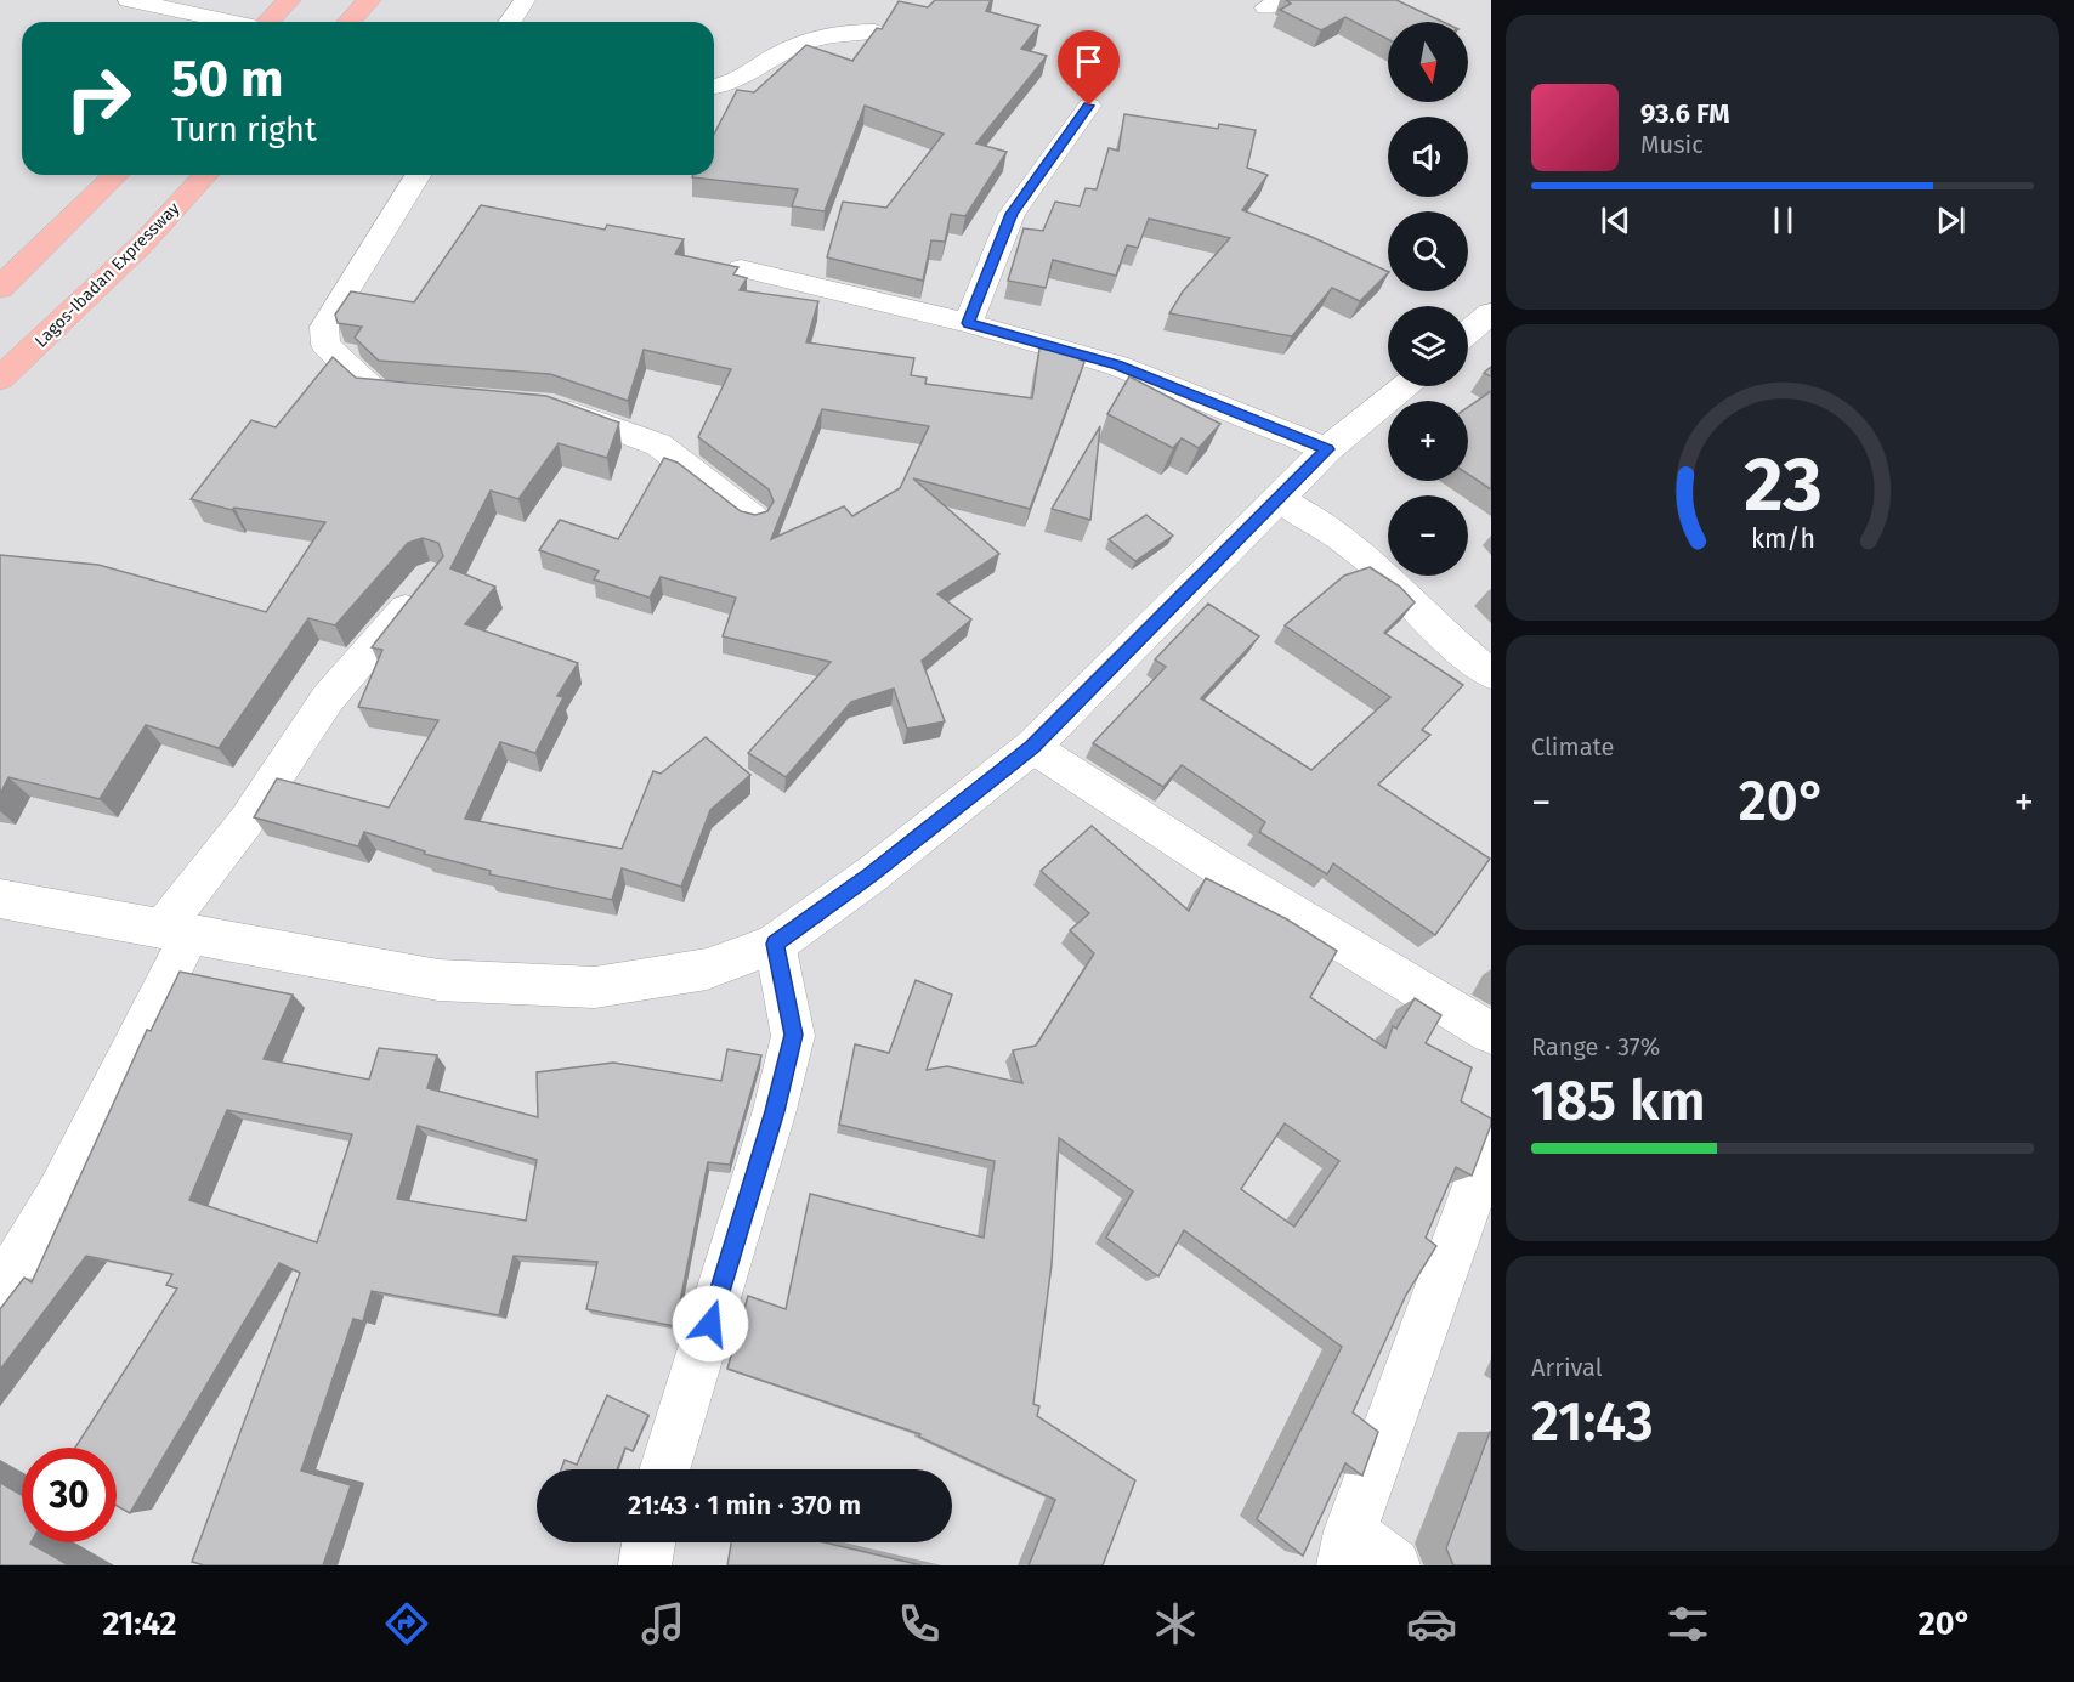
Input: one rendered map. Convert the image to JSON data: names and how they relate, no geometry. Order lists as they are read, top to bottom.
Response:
{
  "streets": {
    "highway": ["Lagos-Ibadan Expressway"]
  },
  "north": "bottom",
  "page": {
    "map_buttons": ["+", "−"],
    "turn": ["50 m", "Turn right"],
    "song": ["93.6 FM", "Music"],
    "tile": [
      "Climate",
      ["Range · 37%", "185 km"],
      ["Arrival", "21:43"]
    ],
    "heat": ["−", "20°", "+"],
    "limit": "30",
    "trip": "21:43 · 1 min · 370 m",
    "tabs": ["21:42", "20°"],
    "gauge": ["23", "km/h"]
  }
}
